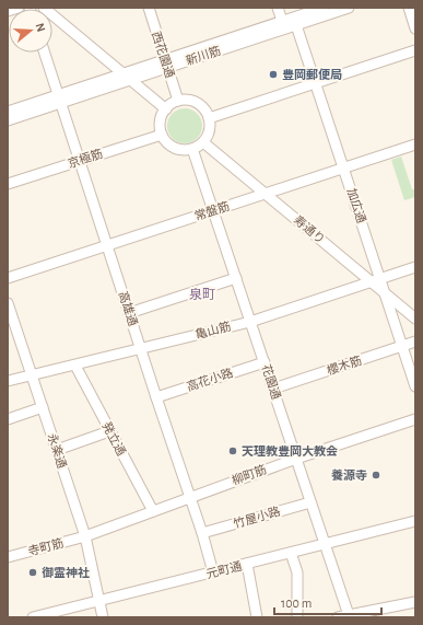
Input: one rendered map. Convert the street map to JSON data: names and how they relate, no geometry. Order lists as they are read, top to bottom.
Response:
{
  "streets": {
    "street": [
      "西花園通",
      "新川筋",
      "京極筋",
      "加広通",
      "常盤筋",
      "寿通り",
      "高雄通",
      "亀山筋",
      "櫻木筋",
      "高花小路",
      "花園通",
      "発立通",
      "永楽通",
      "柳町筋",
      "竹屋小路",
      "寺町筋",
      "元町通"
    ]
  },
  "crossings": [
    ["西花園通", "新川筋"],
    ["西花園通", "京極筋"],
    ["西花園通", "寿通り"],
    ["西花園通", "花園通"],
    ["新川筋", "加広通"],
    ["新川筋", "高雄通"],
    ["京極筋", "寿通り"],
    ["京極筋", "高雄通"],
    ["京極筋", "花園通"],
    ["加広通", "常盤筋"],
    ["加広通", "寿通り"],
    ["加広通", "亀山筋"],
    ["常盤筋", "寿通り"],
    ["常盤筋", "高雄通"],
    ["常盤筋", "花園通"],
    ["寿通り", "亀山筋"],
    ["寿通り", "花園通"],
    ["高雄通", "亀山筋"],
    ["高雄通", "高花小路"],
    ["高雄通", "柳町筋"],
    ["高雄通", "竹屋小路"],
    ["高雄通", "元町通"],
    ["亀山筋", "花園通"],
    ["亀山筋", "発立通"],
    ["亀山筋", "永楽通"],
    ["櫻木筋", "花園通"],
    ["高花小路", "花園通"],
    ["花園通", "柳町筋"],
    ["花園通", "竹屋小路"],
    ["花園通", "元町通"],
    ["発立通", "柳町筋"],
    ["永楽通", "柳町筋"],
    ["永楽通", "寺町筋"],
    ["永楽通", "元町通"],
    ["柳町筋", "寺町筋"]
  ],
  "districts": ["泉町"],
  "places": [
    "豊岡郵便局",
    "天理教豊岡大教会",
    "養源寺",
    "御霊神社"
  ],
  "scale_bar": "100 m",
  "north": "right"
}
